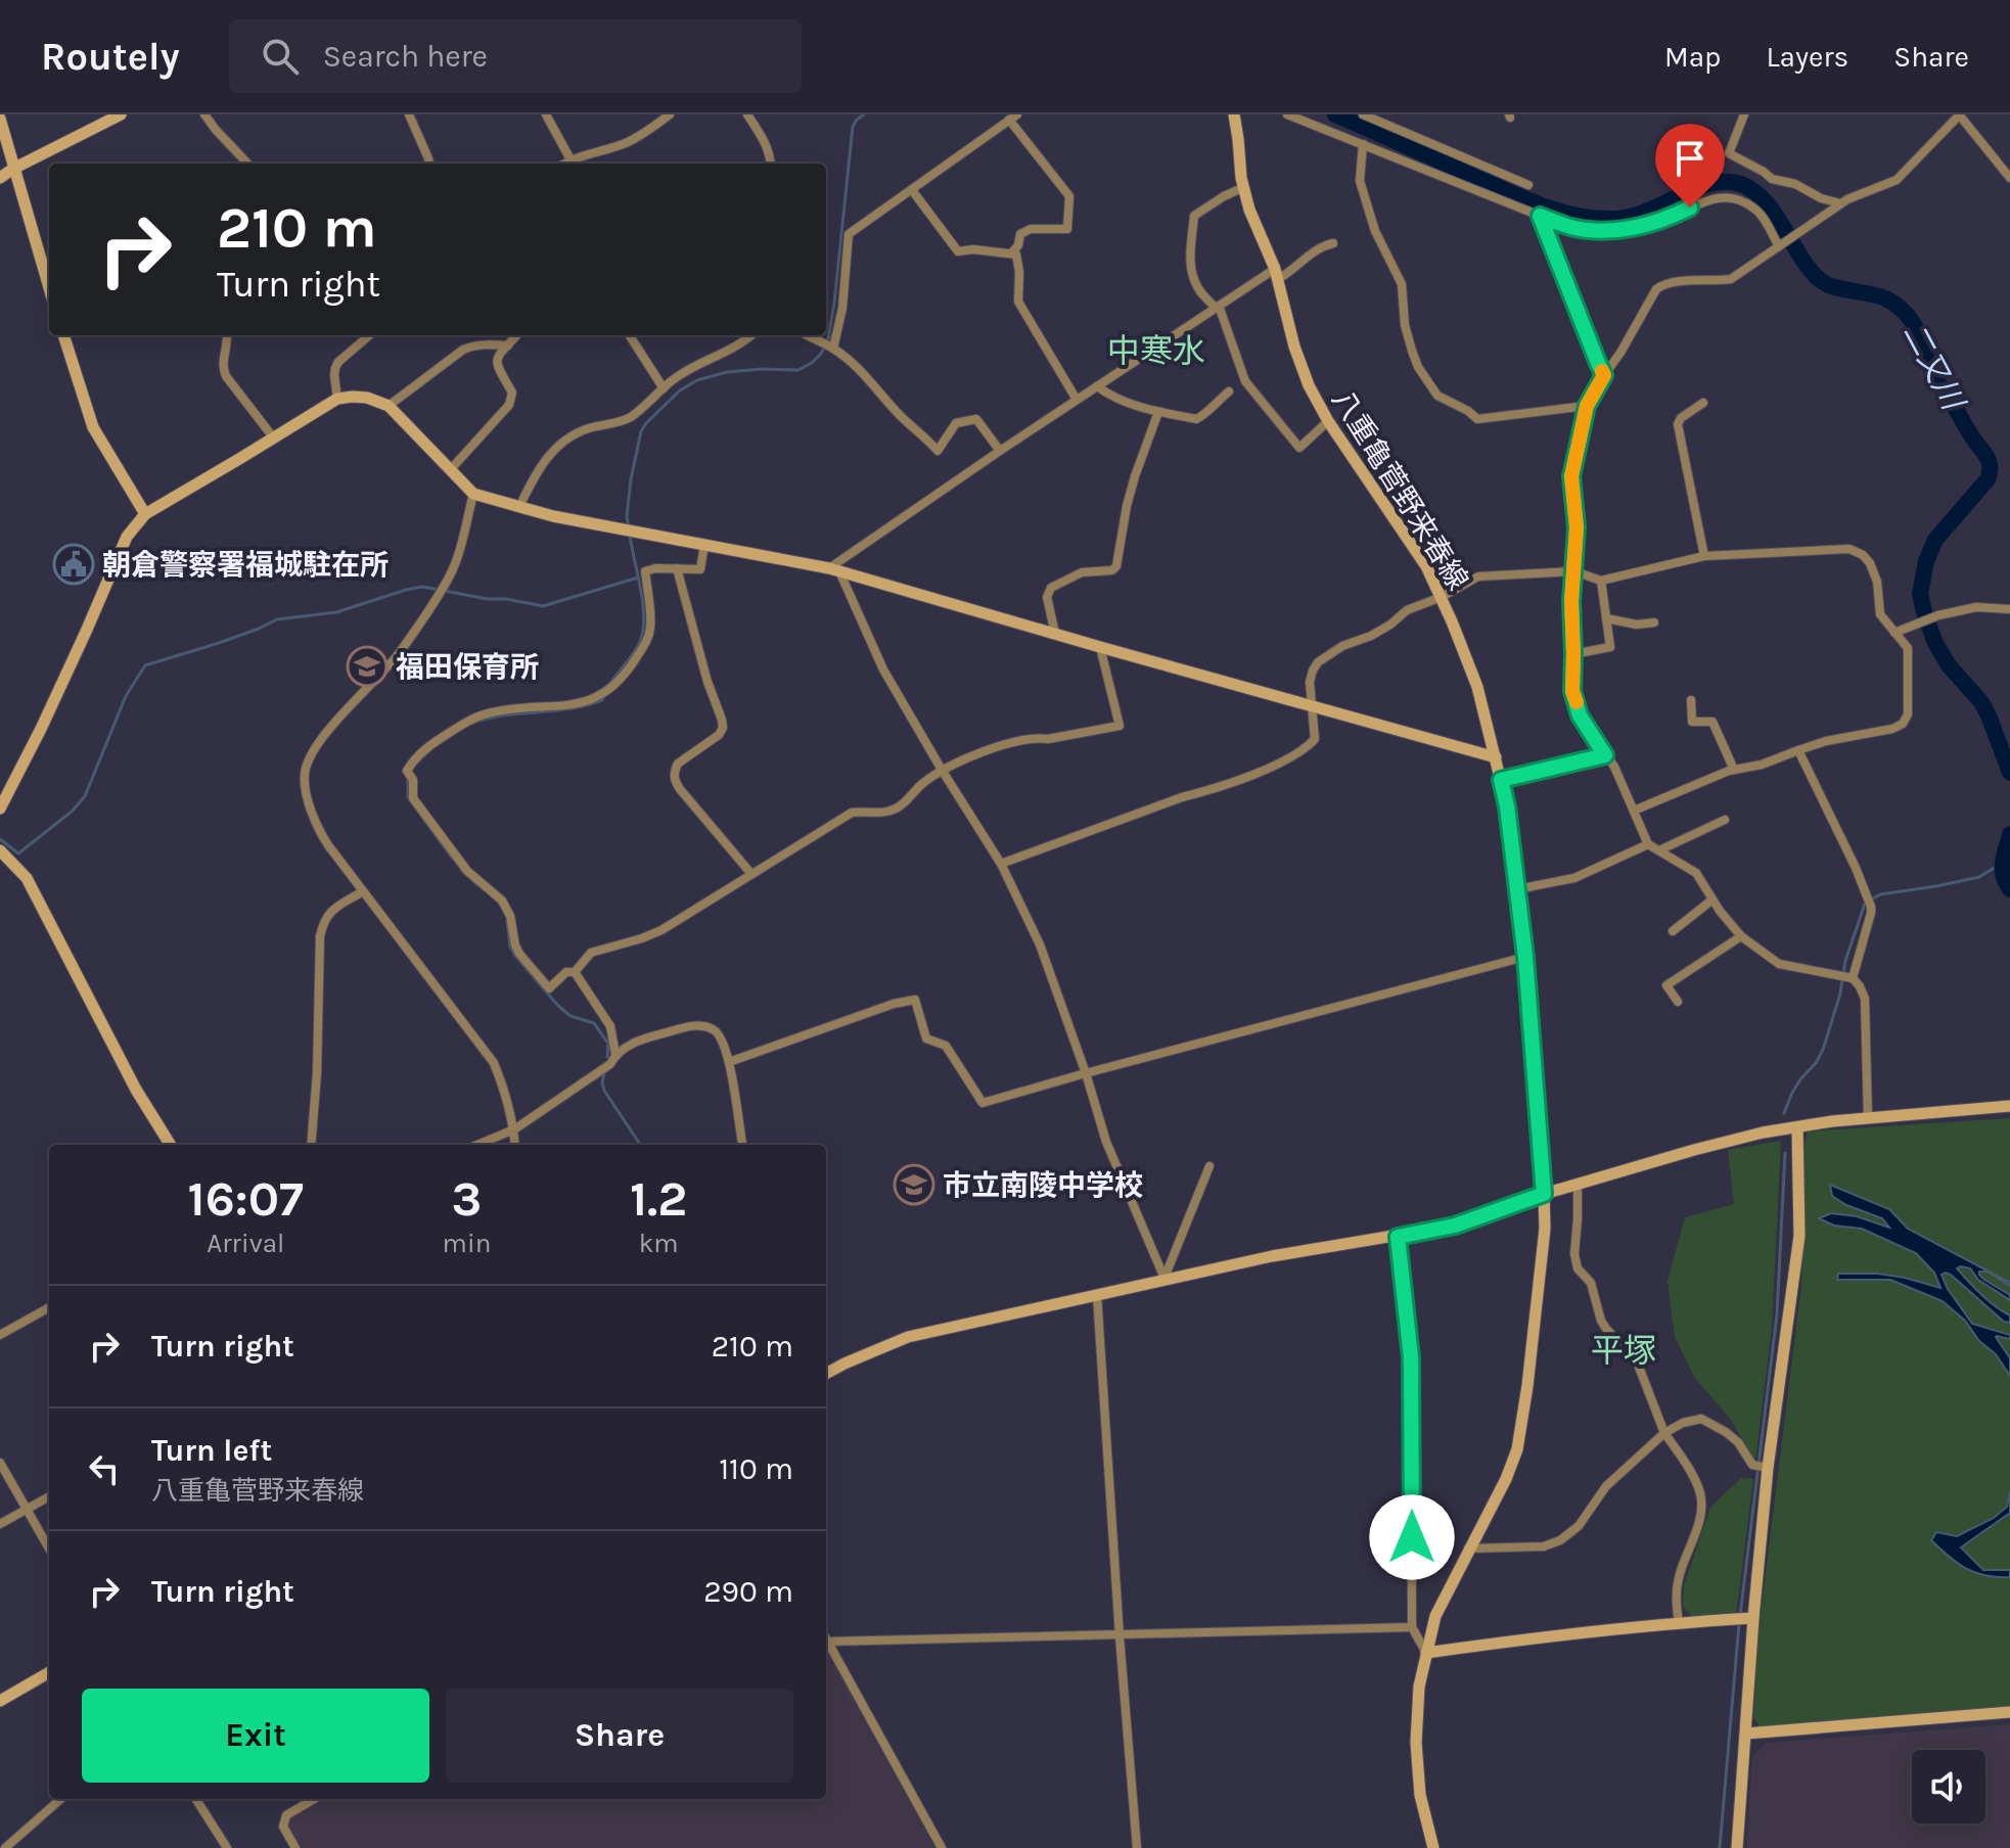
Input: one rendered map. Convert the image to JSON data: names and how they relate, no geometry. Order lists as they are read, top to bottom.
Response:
{
  "streets": {
    "street": ["八重亀菅野来春線"]
  },
  "districts": ["中寒水", "平塚"],
  "water": ["二又川"],
  "places": {
    "public building": ["朝倉警察署福城駐在所"],
    "school or university": ["福田保育所", "市立南陵中学校"]
  },
  "page": {
    "header": "Routely",
    "search": "Search here",
    "nav": ["Map", "Layers", "Share"],
    "turn": ["210 m", "Turn right"],
    "eta": [
      "16:07",
      "Arrival",
      "3",
      "min",
      "1.2",
      "km"
    ],
    "list": [
      {
        "name": "Turn right",
        "value": "210 m"
      },
      {
        "name": "Turn left",
        "note": "八重亀菅野来春線",
        "value": "110 m"
      },
      {
        "name": "Turn right",
        "value": "290 m"
      }
    ],
    "buttons": ["Exit", "Share"]
  }
}
